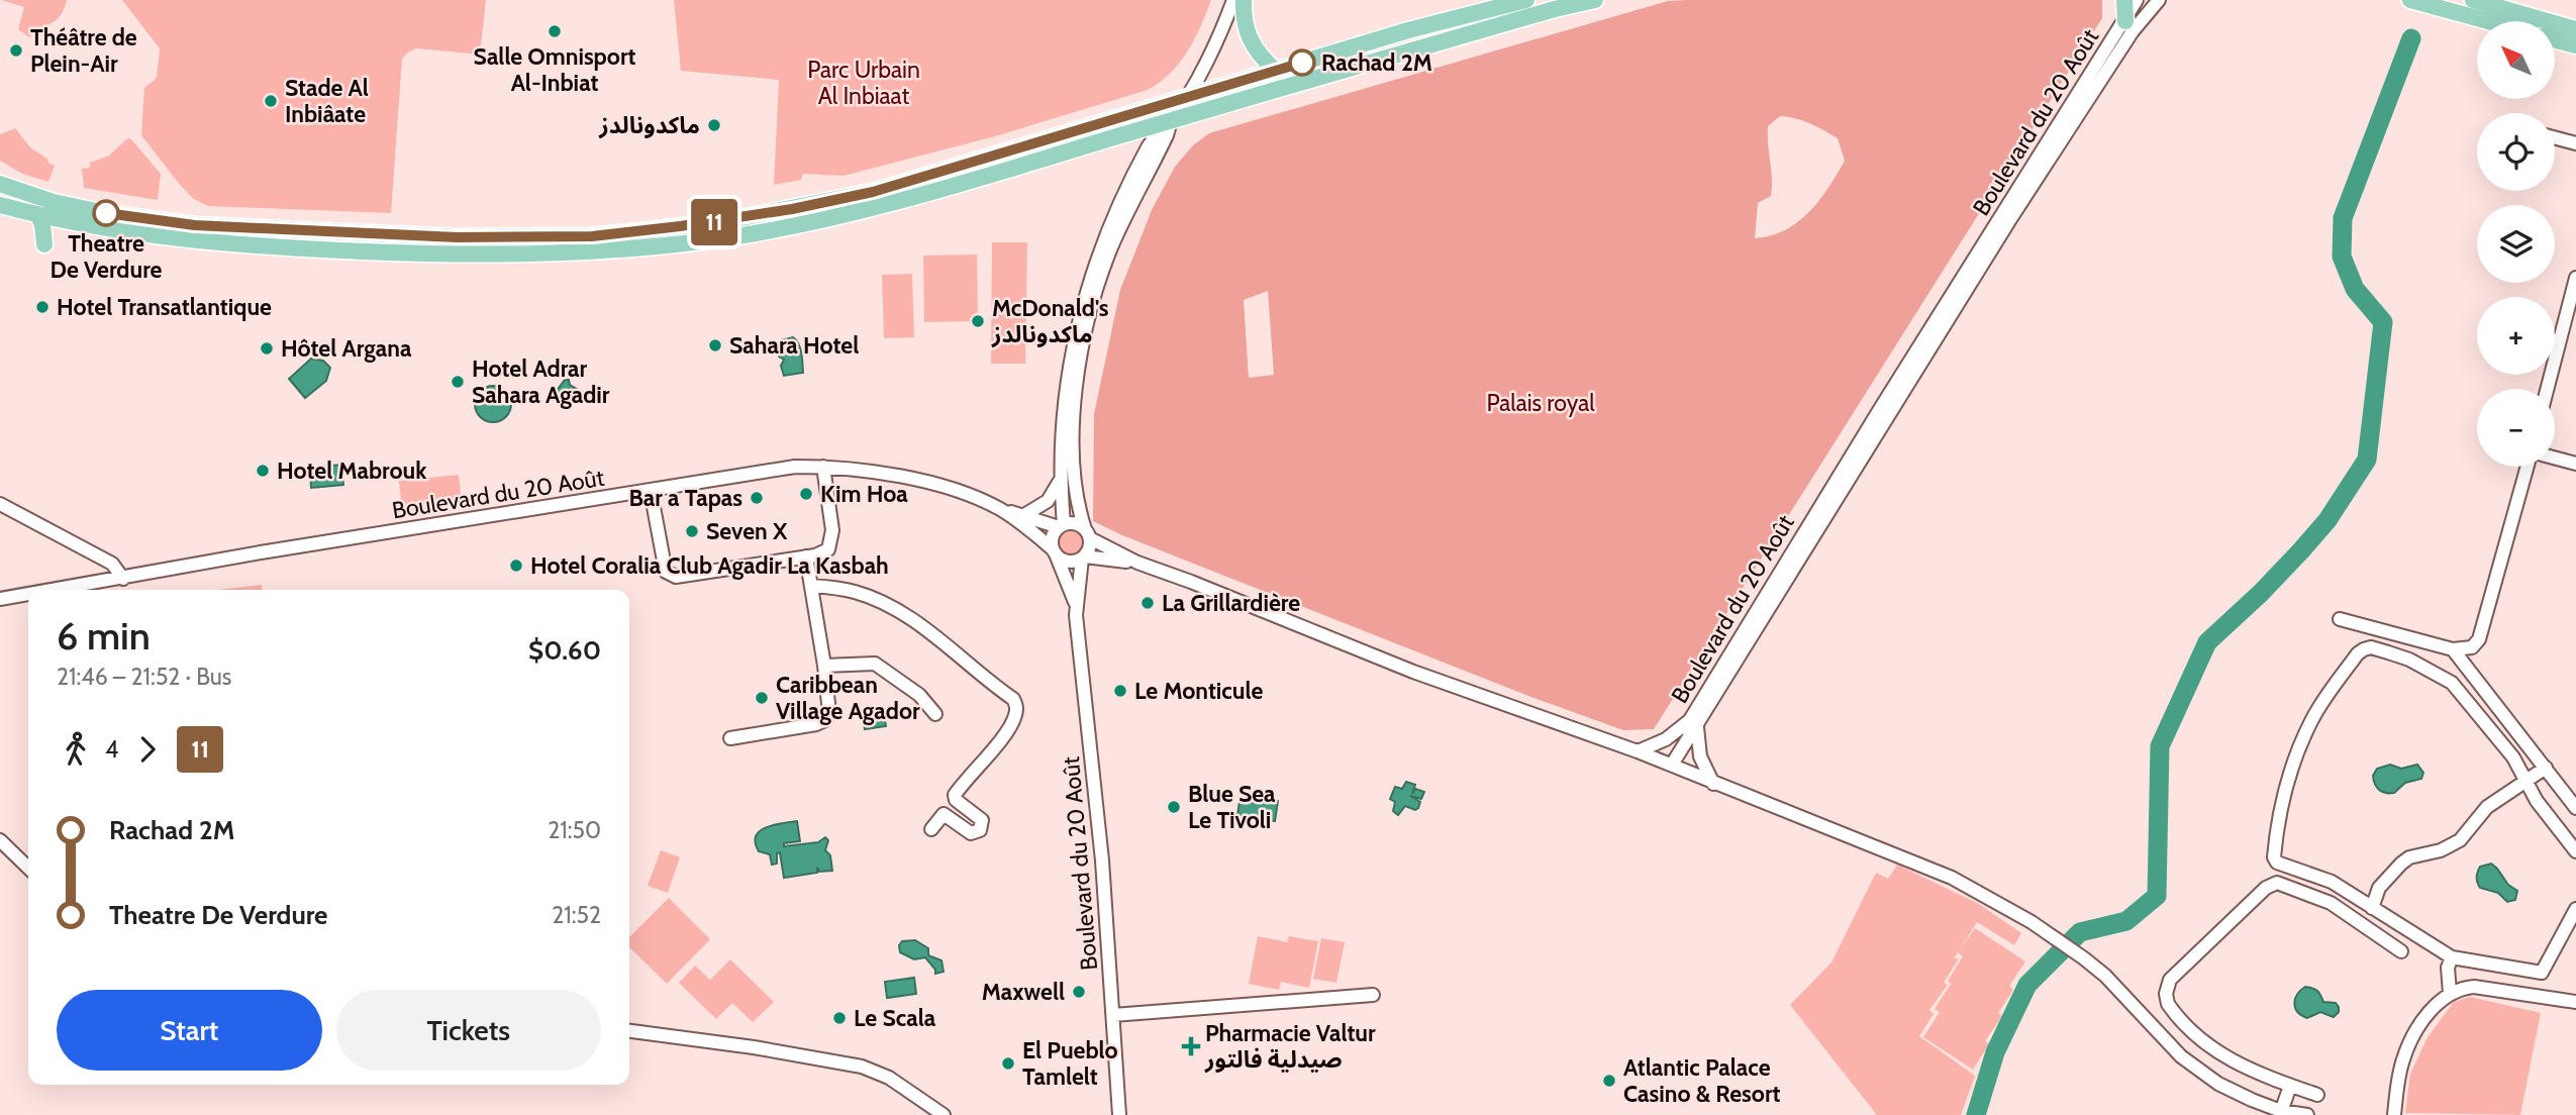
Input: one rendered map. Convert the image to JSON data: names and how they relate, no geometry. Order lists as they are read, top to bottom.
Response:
{
  "streets": {
    "street": ["Boulevard du 20 Août"]
  },
  "parks": ["Parc Urbain Al Inbiaat", "Palais royal"],
  "places": {
    "other": [
      "Salle Omnisport Al-Inbiat",
      "Théâtre de Plein-Air",
      "Rachad 2M",
      "Stade Al Inbiâate",
      "ماكدونالدز",
      "Theatre De Verdure",
      "Hotel Transatlantique",
      "McDonald's ماكدونالدز",
      "Sahara Hotel",
      "Hôtel Argana",
      "Hotel Adrar Sahara Agadir",
      "Hotel Mabrouk",
      "Kim Hoa",
      "Bar a Tapas",
      "Seven X",
      "Hotel Coralia Club Agadir La Kasbah",
      "La Grillardière",
      "Le Monticule",
      "Caribbean Village Agador",
      "Blue Sea Le Tivoli",
      "Maxwell",
      "Le Scala",
      "El Pueblo Tamlelt",
      "Atlantic Palace Casino & Resort"
    ],
    "health": ["Pharmacie Valtur صيدلية فالتور"]
  },
  "lines": ["bus line 11"],
  "north": "top left",
  "page": {
    "on_map": "11",
    "map_buttons": ["+", "−"],
    "heading": ["6 min", "21:46 – 21:52 · Bus", "$0.60"],
    "legs": ["4", "11"],
    "list": [
      {
        "name": "Rachad 2M",
        "value": "21:50"
      },
      {
        "name": "Theatre De Verdure",
        "value": "21:52"
      }
    ],
    "buttons": ["Start", "Tickets"]
  }
}
